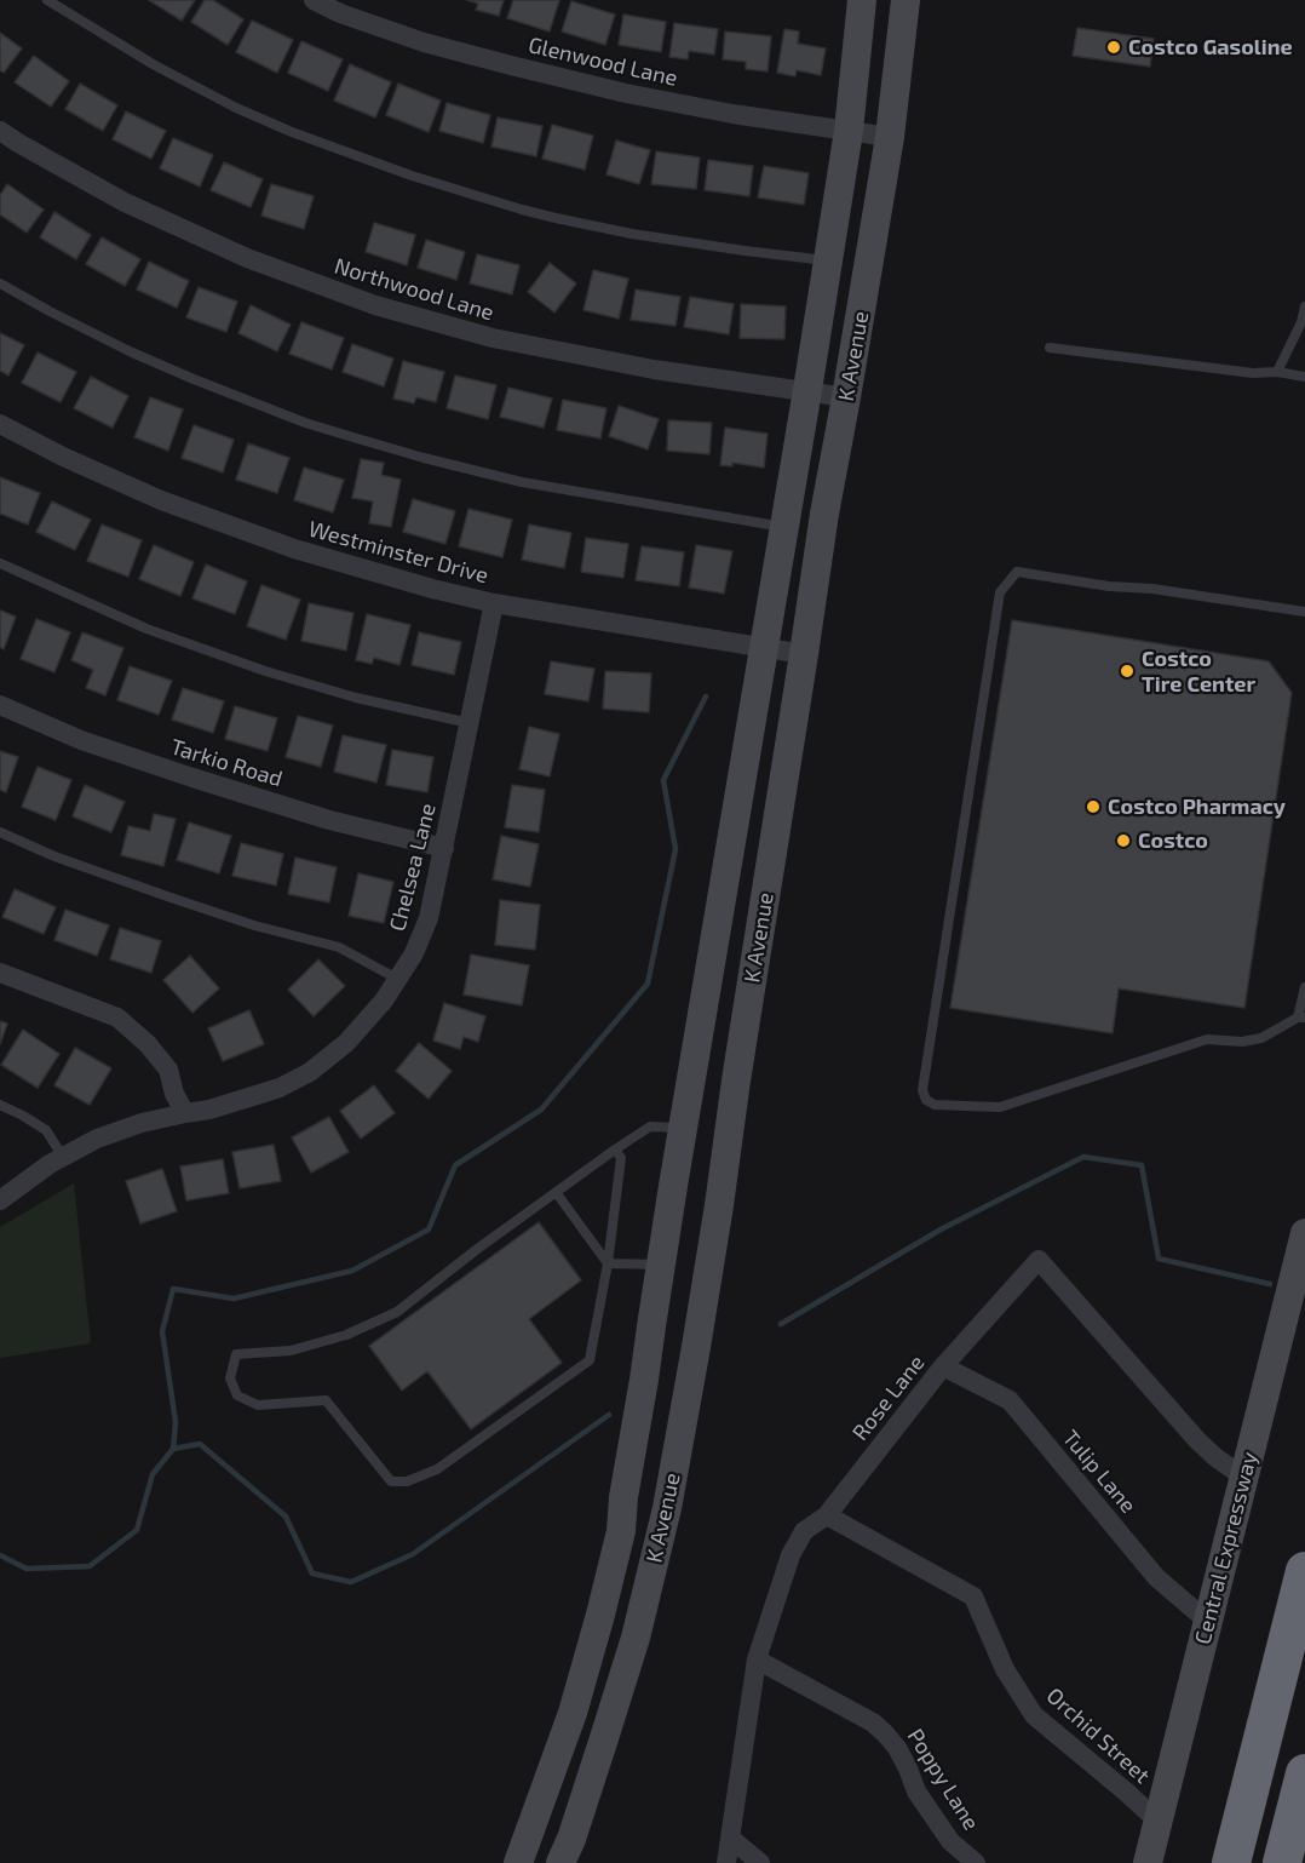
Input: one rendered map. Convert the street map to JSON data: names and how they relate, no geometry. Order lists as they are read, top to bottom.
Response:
{
  "streets": {
    "main road": ["K Avenue", "Central Expressway"],
    "street": [
      "Glenwood Lane",
      "Northwood Lane",
      "Westminster Drive",
      "Tarkio Road",
      "Chelsea Lane",
      "Rose Lane",
      "Tulip Lane",
      "Orchid Street",
      "Poppy Lane"
    ]
  },
  "crossings": [
    ["Glenwood Lane", "K Avenue"],
    ["Northwood Lane", "K Avenue"],
    ["K Avenue", "Westminster Drive"],
    ["Westminster Drive", "Chelsea Lane"],
    ["Tarkio Road", "Chelsea Lane"],
    ["Rose Lane", "Tulip Lane"],
    ["Rose Lane", "Central Expressway"],
    ["Rose Lane", "Orchid Street"],
    ["Rose Lane", "Poppy Lane"],
    ["Tulip Lane", "Central Expressway"],
    ["Central Expressway", "Orchid Street"]
  ],
  "places": [
    "Costco Gasoline",
    "Costco Tire Center",
    "Costco Pharmacy",
    "Costco"
  ]
}
